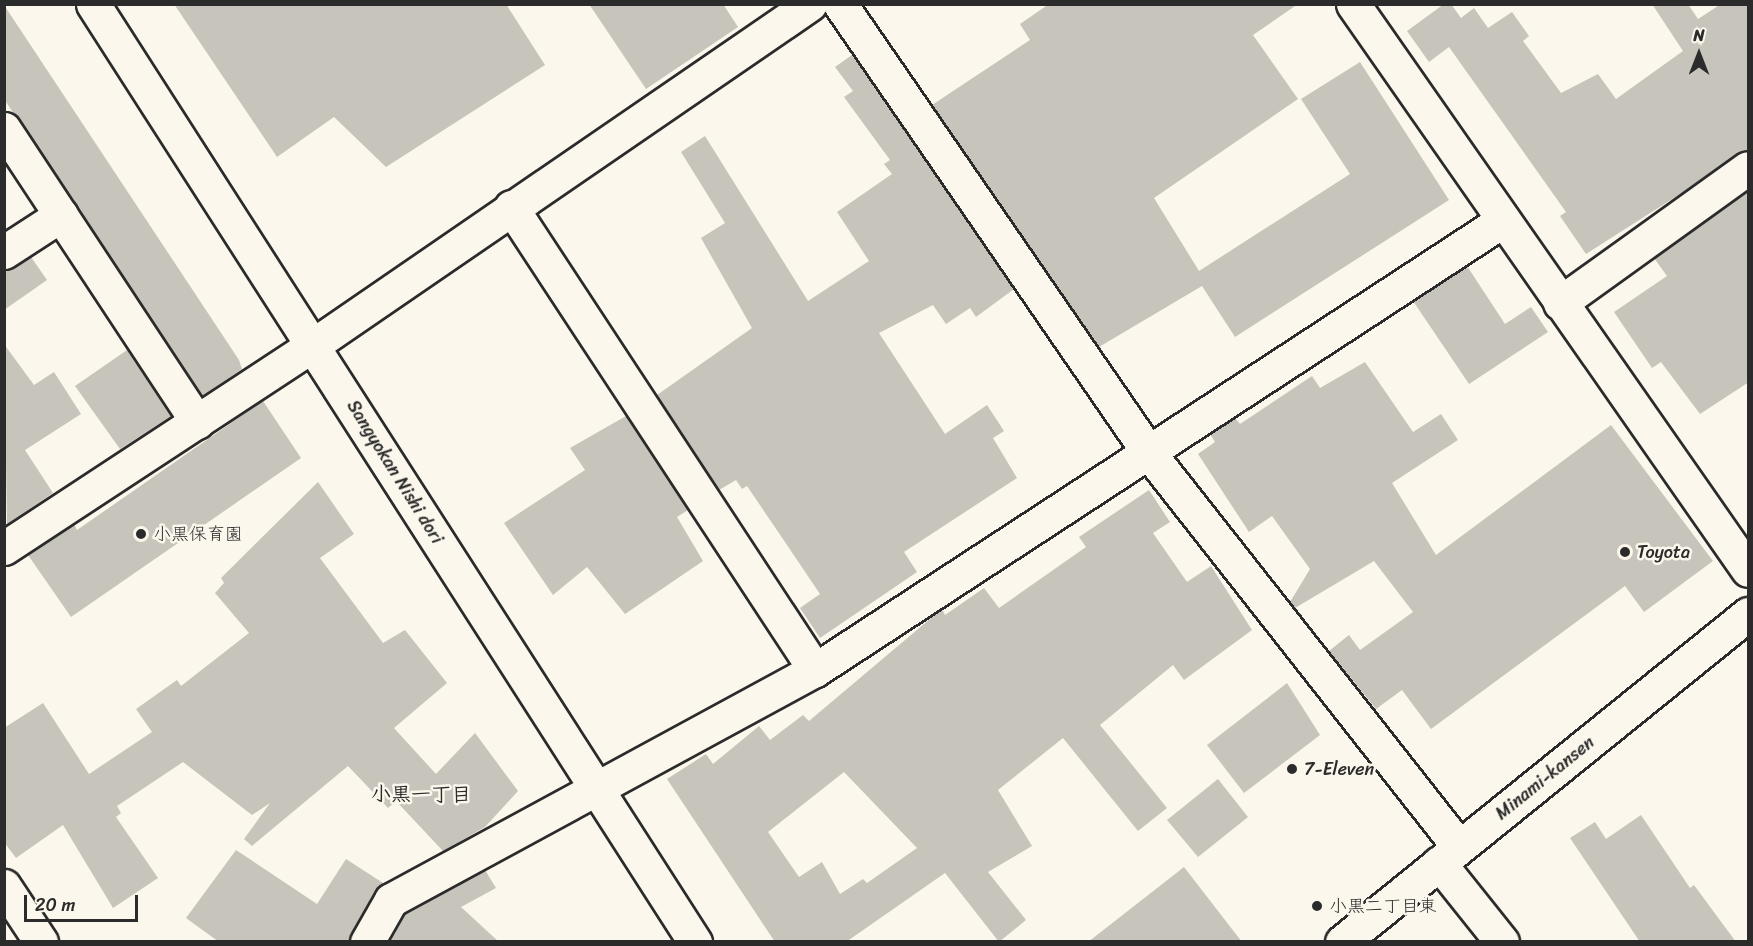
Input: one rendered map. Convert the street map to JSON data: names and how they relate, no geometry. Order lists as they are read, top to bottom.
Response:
{
  "streets": {
    "street": ["Sangyokan Nishi dori", "Minami-kansen"]
  },
  "districts": ["小黒一丁目"],
  "places": [
    "小黒保育園",
    "Toyota",
    "7-Eleven",
    "小黒二丁目東"
  ],
  "scale_bar": "20 m",
  "north": "top"
}
